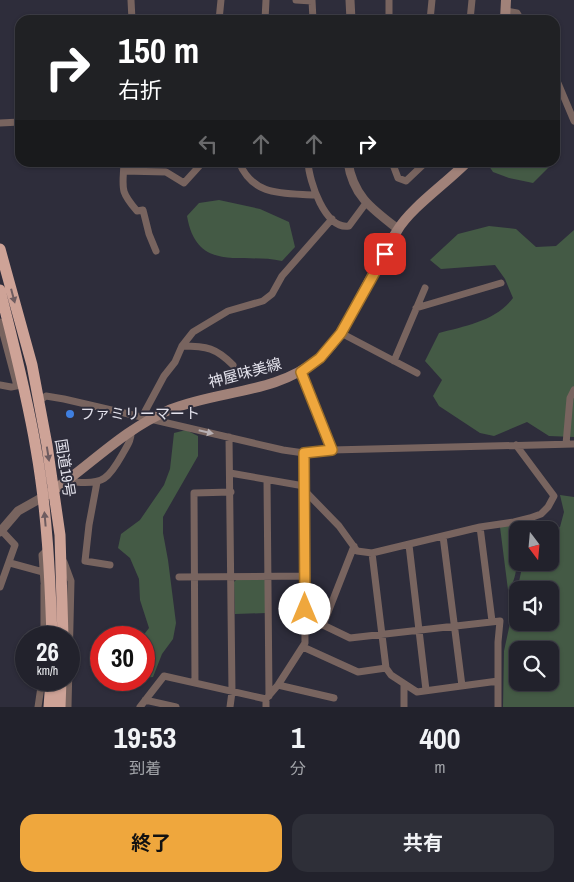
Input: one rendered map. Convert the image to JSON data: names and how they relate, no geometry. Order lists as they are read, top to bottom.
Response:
{
  "streets": {
    "highway": ["国道19号"],
    "main road": ["神屋味美線"]
  },
  "crossings": [
    ["神屋味美線", "国道19号"]
  ],
  "places": ["ファミリーマート"],
  "north": "bottom",
  "page": {
    "turn": ["150 m", "右折"],
    "speed": "26 km/h",
    "limit": "30",
    "eta": [
      "19:53",
      "到着",
      "1",
      "分",
      "400",
      "m"
    ],
    "buttons": ["終了", "共有"]
  }
}
